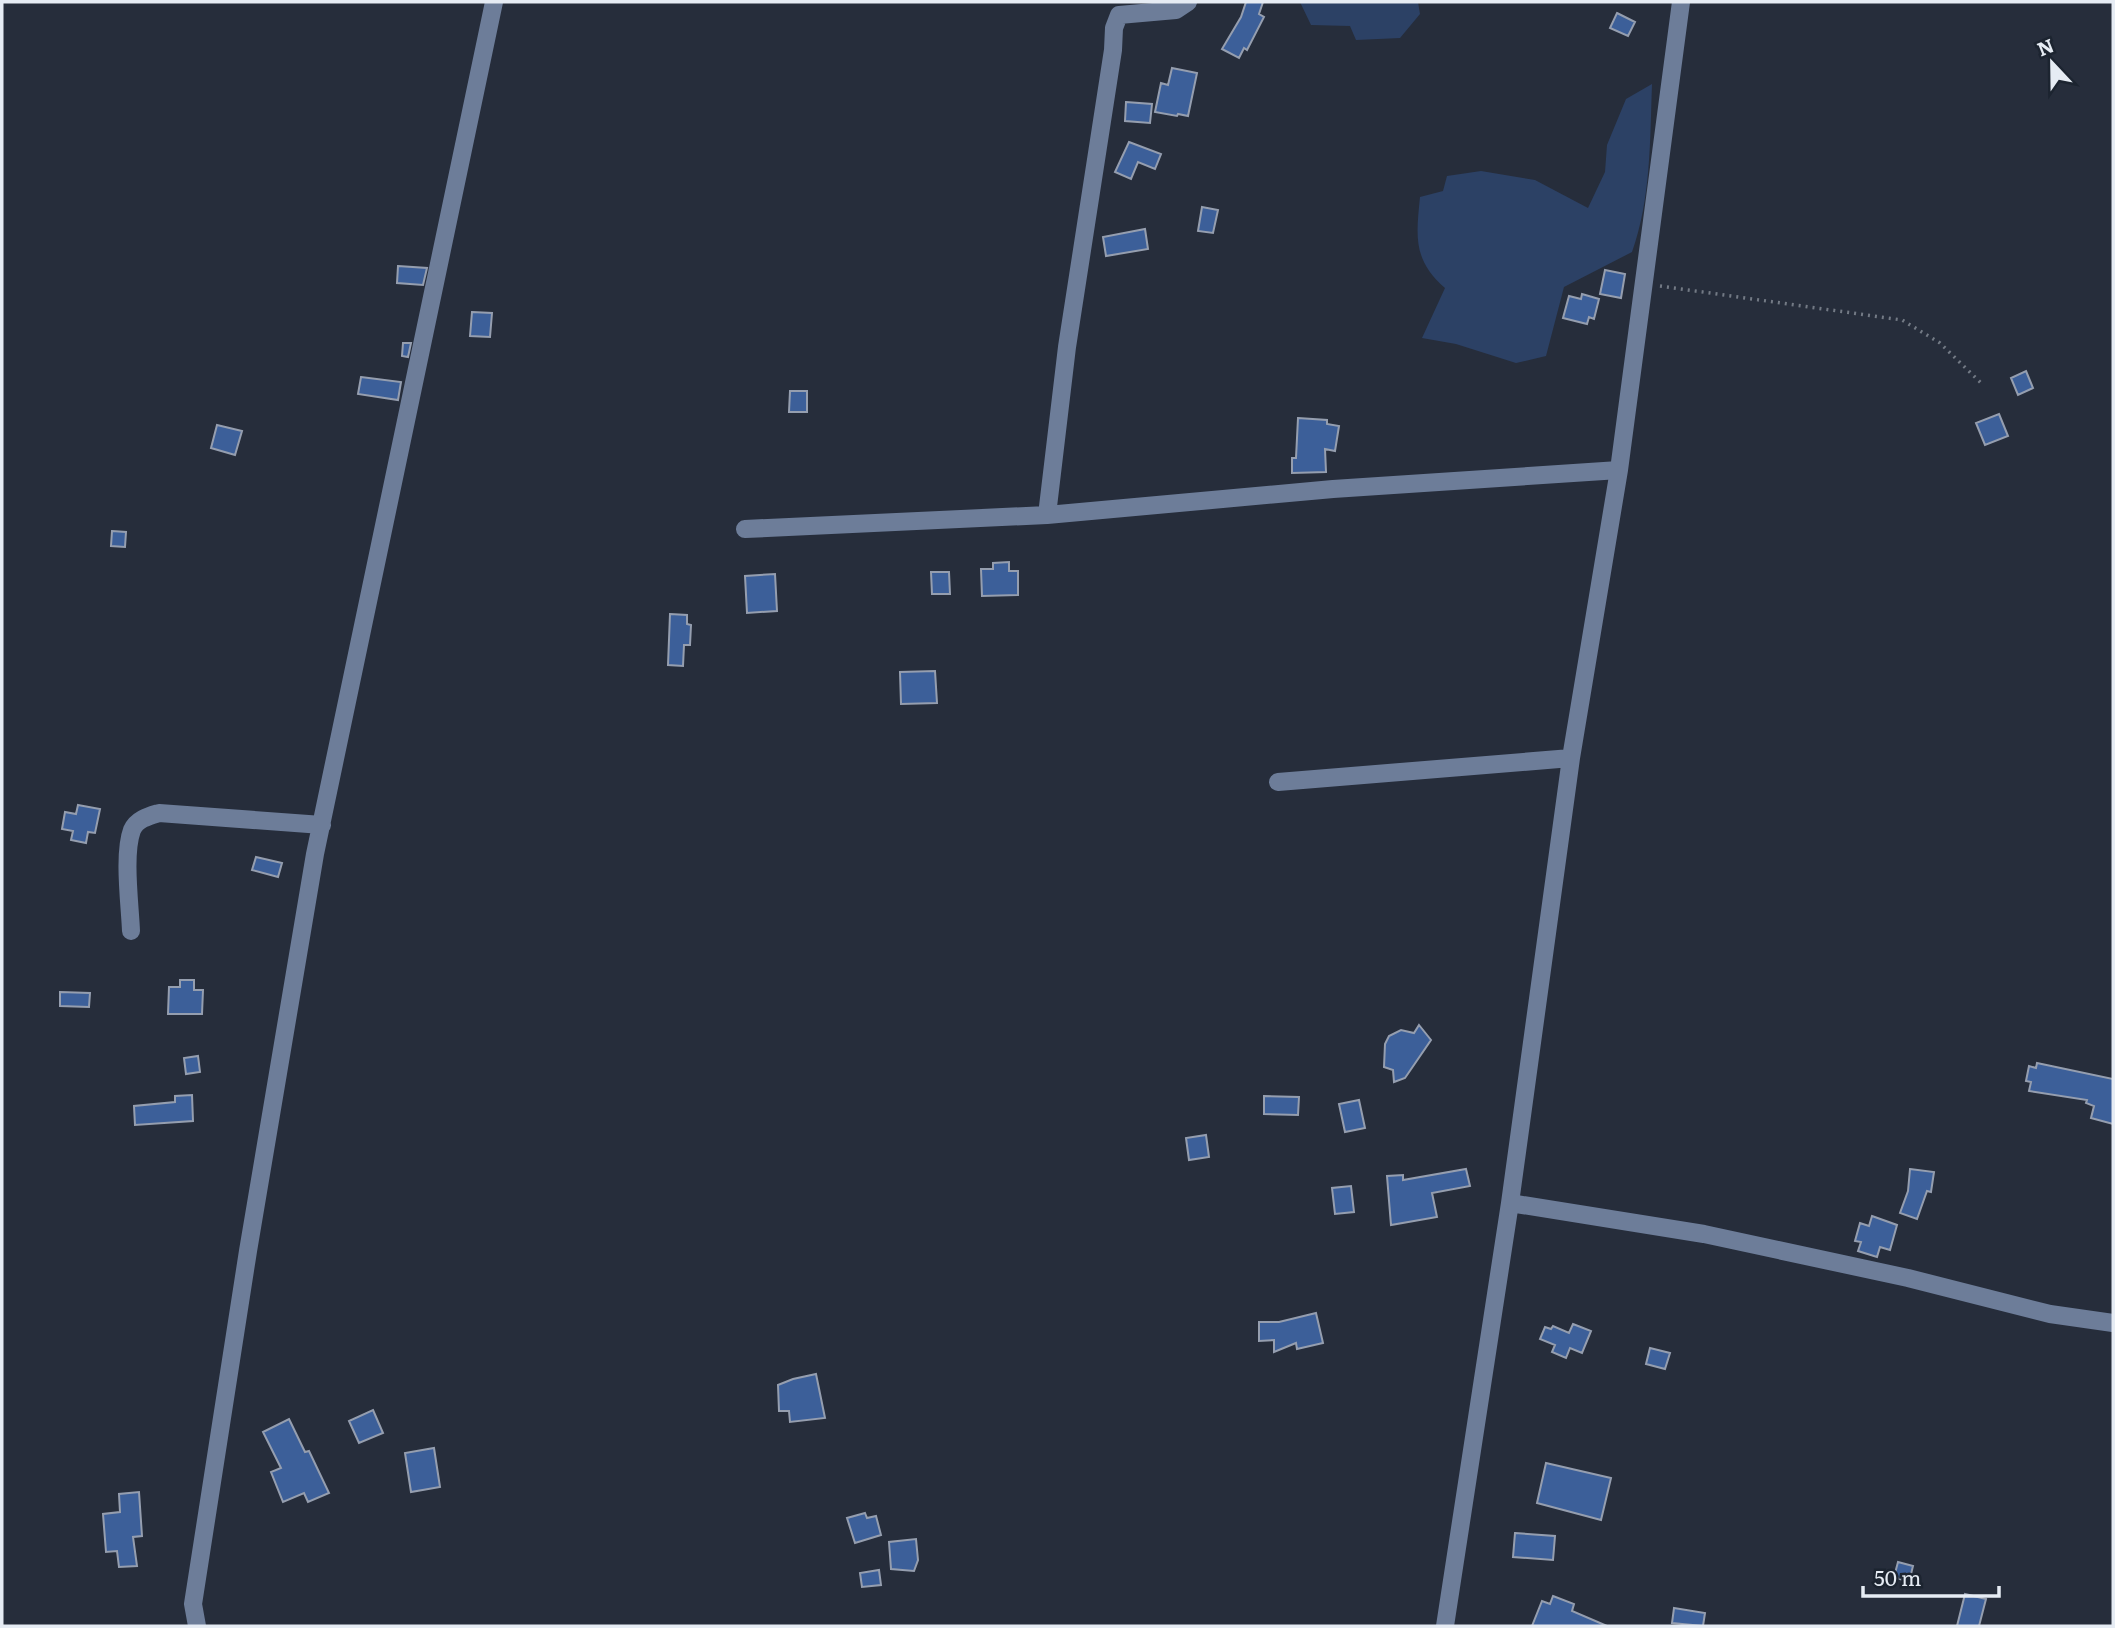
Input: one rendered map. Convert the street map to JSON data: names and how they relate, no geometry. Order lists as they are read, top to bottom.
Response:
{
  "scale_bar": "50 m",
  "north": "top"
}
